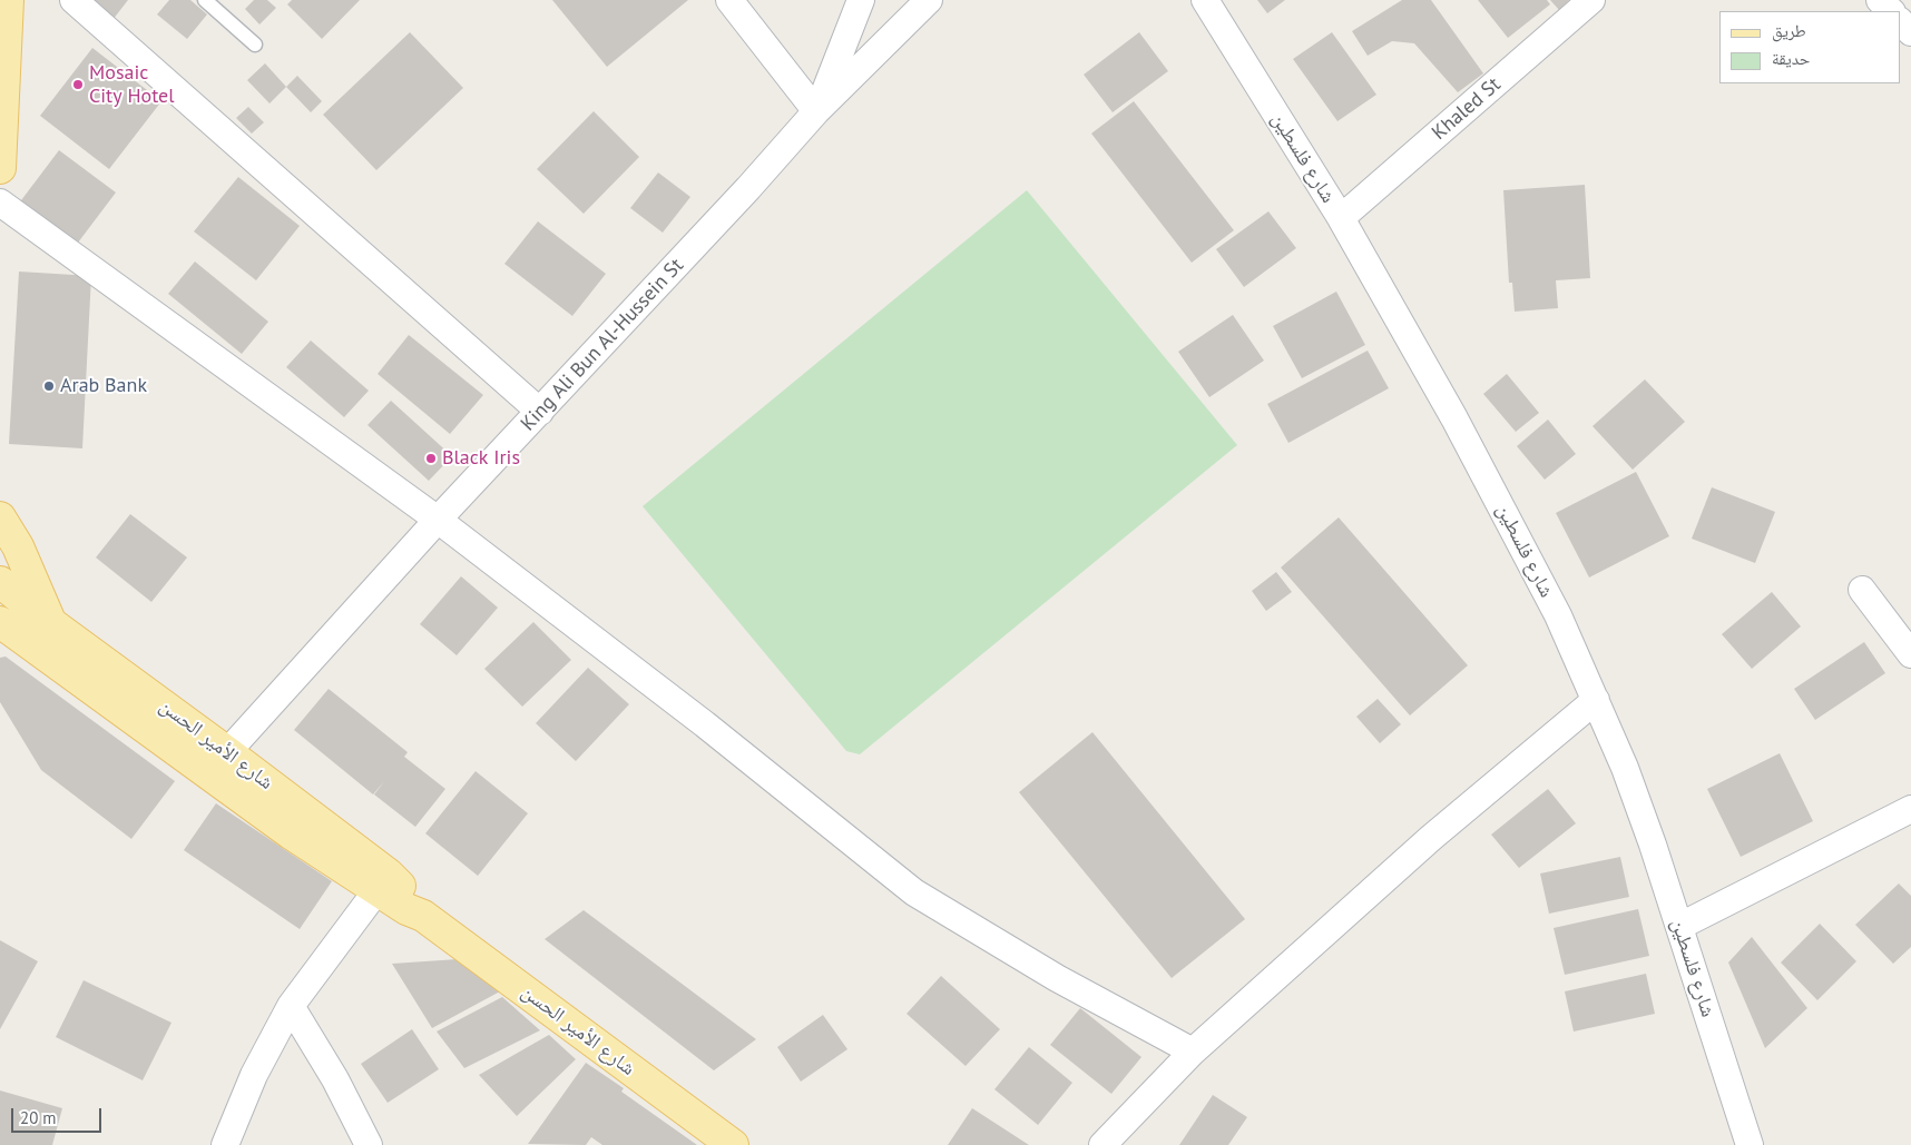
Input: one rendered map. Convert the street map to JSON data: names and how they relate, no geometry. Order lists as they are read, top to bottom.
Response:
{
  "streets": {
    "main road": ["شارع الأمير الحسن"],
    "street": ["Khaled St", "شارع فلسطين", "King Ali Bun Al-Hussein St"]
  },
  "crossings": [
    ["Khaled St", "شارع فلسطين"],
    ["King Ali Bun Al-Hussein St", "شارع الأمير الحسن"]
  ],
  "places": ["Mosaic City Hotel", "Arab Bank", "Black Iris"],
  "legend": ["طريق", "حديقة"],
  "scale_bar": "20 m"
}
